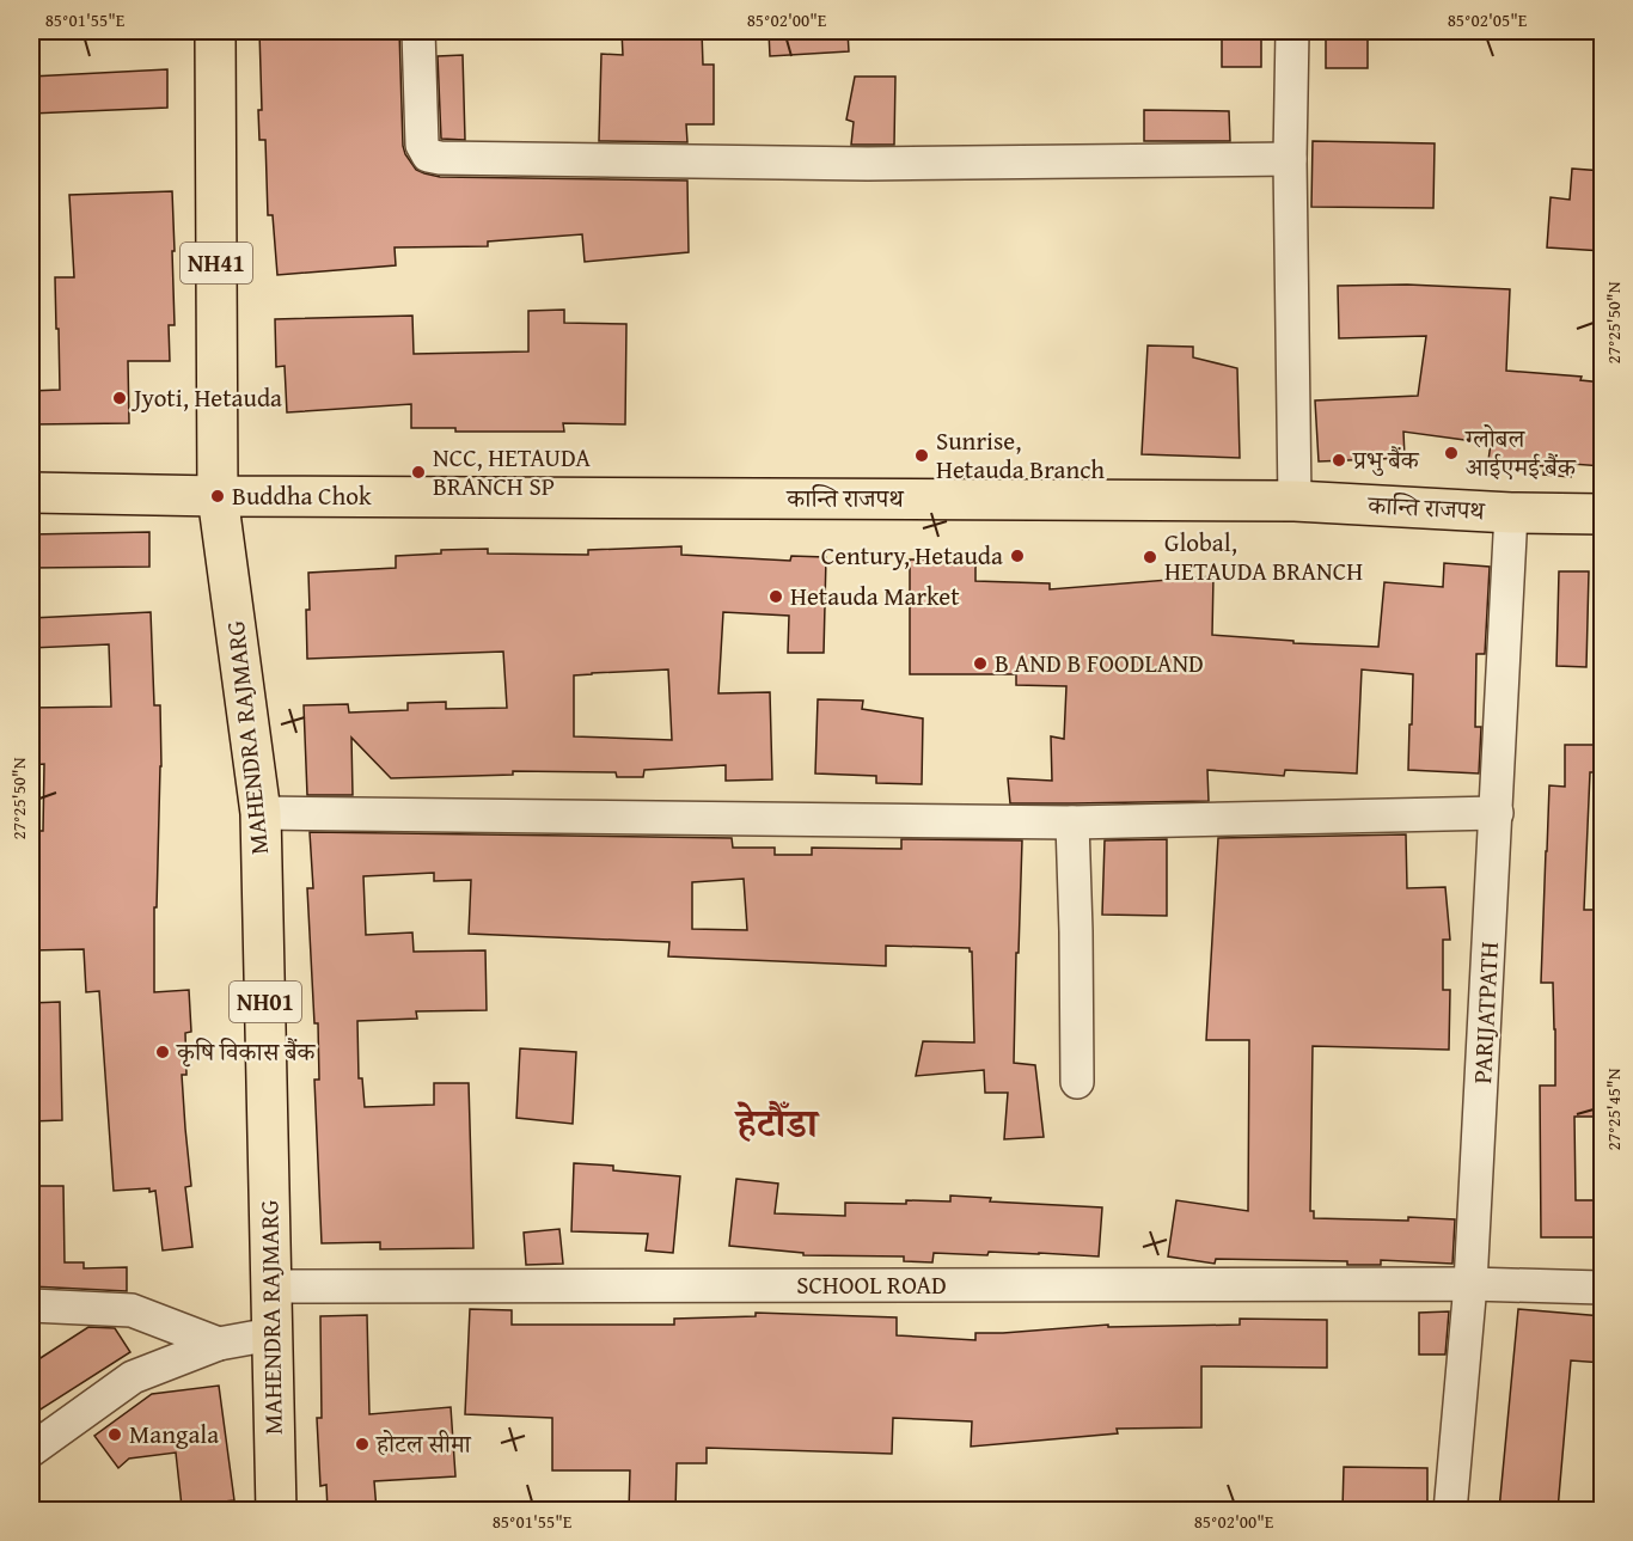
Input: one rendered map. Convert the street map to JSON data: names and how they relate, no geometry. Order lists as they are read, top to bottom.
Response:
{
  "streets": {
    "main road": [
      "NH41",
      "कान्ति राजपथ",
      "MAHENDRA RAJMARG",
      "NH01"
    ],
    "street": ["PARIJATPATH", "SCHOOL ROAD"]
  },
  "crossings": [
    ["NH41", "कान्ति राजपथ"],
    ["NH41", "MAHENDRA RAJMARG"],
    ["कान्ति राजपथ", "MAHENDRA RAJMARG"],
    ["कान्ति राजपथ", "PARIJATPATH"],
    ["MAHENDRA RAJMARG", "SCHOOL ROAD"],
    ["PARIJATPATH", "SCHOOL ROAD"]
  ],
  "districts": ["हेटौँडा"],
  "places": [
    "Jyoti, Hetauda",
    "ग्लोबल आईएमई बैंक",
    "Sunrise, Hetauda Branch",
    "प्रभु बैंक",
    "NCC, HETAUDA BRANCH SP",
    "Buddha Chok",
    "Century, Hetauda",
    "Global, HETAUDA BRANCH",
    "Hetauda Market",
    "B AND B FOODLAND",
    "कृषि विकास बैंक",
    "Mangala",
    "होटल सीमा"
  ],
  "coordinates": [
    "85°01'55\"E",
    "85°02'00\"E",
    "85°02'05\"E",
    "27°25'50\"N",
    "27°25'45\"N"
  ]
}
